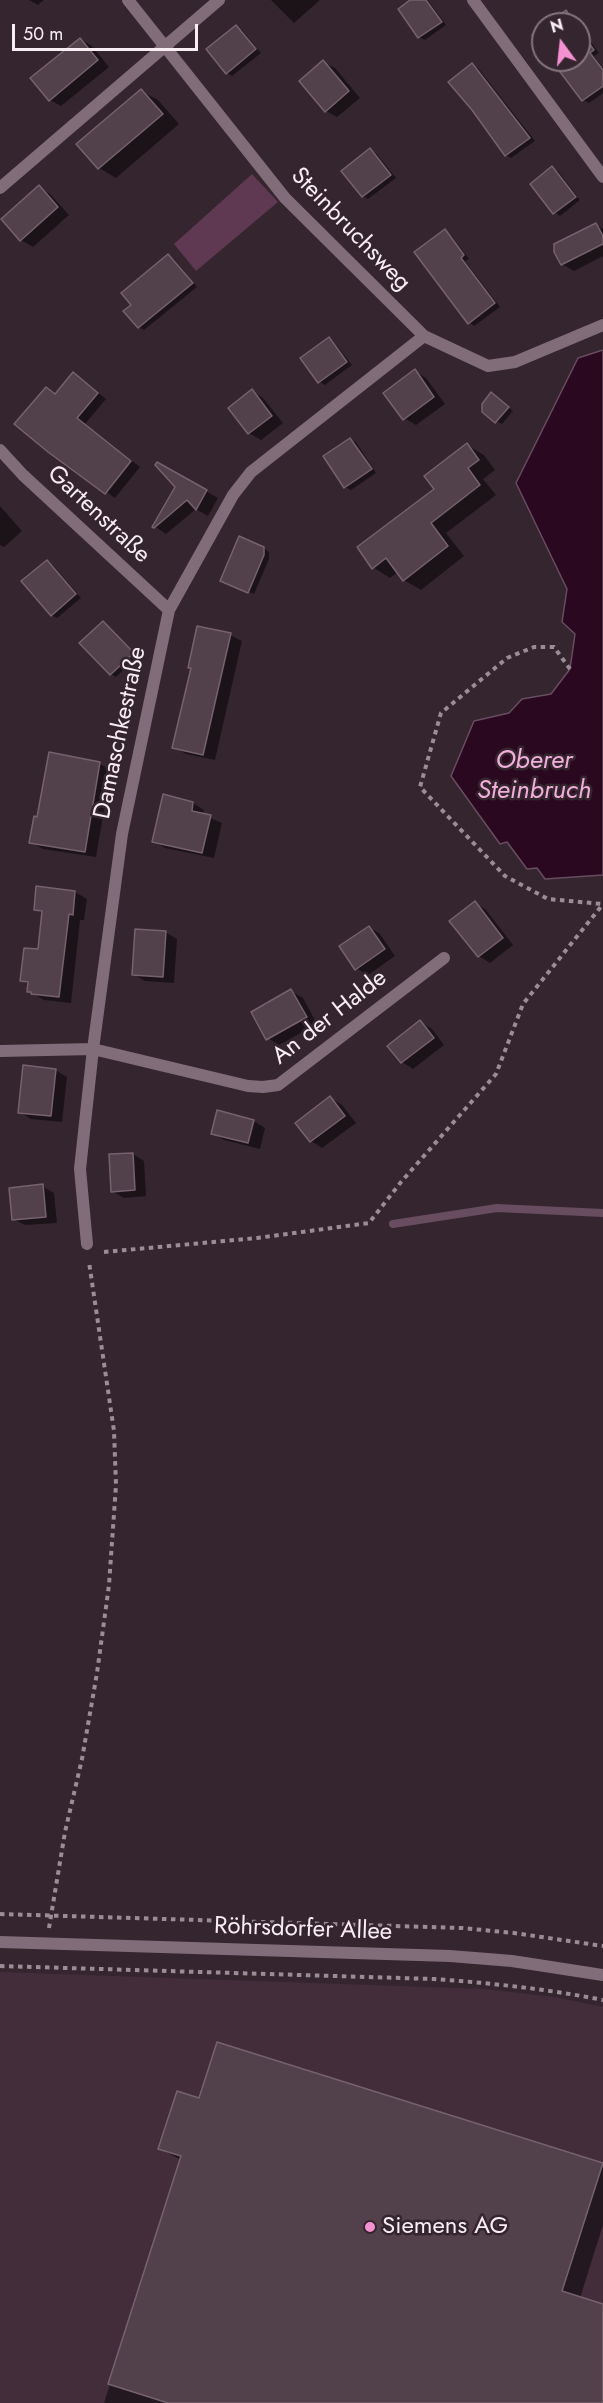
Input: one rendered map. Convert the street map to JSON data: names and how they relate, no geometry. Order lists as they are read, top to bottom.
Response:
{
  "streets": {
    "street": [
      "Steinbruchsweg",
      "Gartenstraße",
      "Damaschkestraße",
      "An der Halde",
      "Röhrsdorfer Allee"
    ]
  },
  "crossings": [
    ["Steinbruchsweg", "Damaschkestraße"],
    ["Gartenstraße", "Damaschkestraße"],
    ["Damaschkestraße", "An der Halde"]
  ],
  "water": ["Oberer Steinbruch"],
  "places": ["Siemens AG"],
  "scale_bar": "50 m",
  "north": "top"
}
